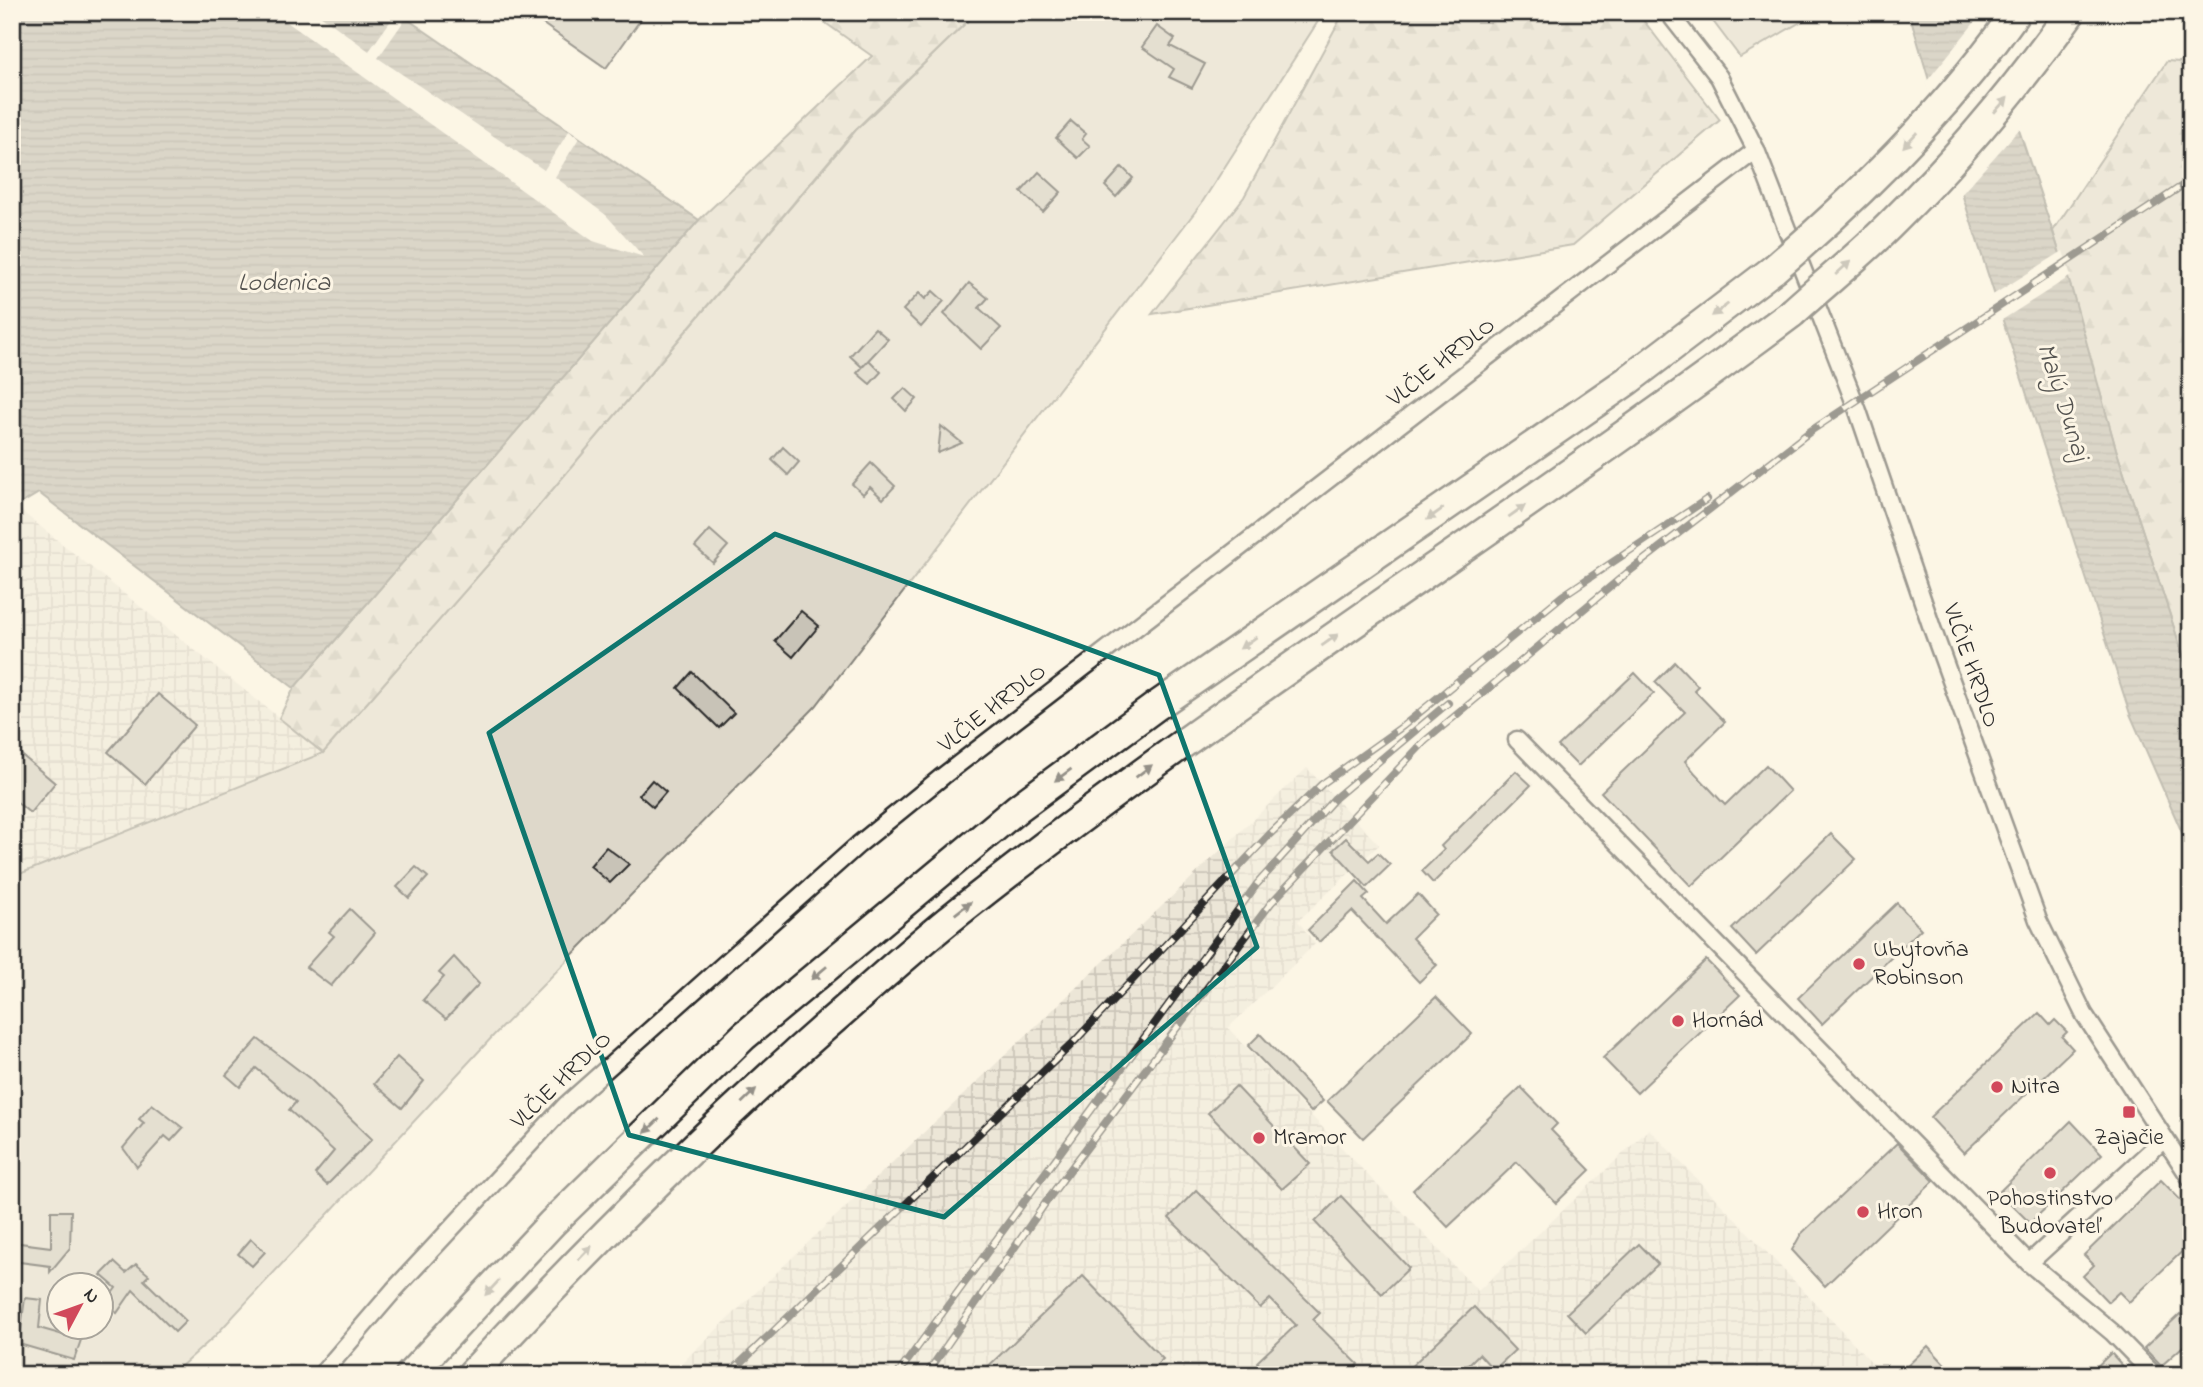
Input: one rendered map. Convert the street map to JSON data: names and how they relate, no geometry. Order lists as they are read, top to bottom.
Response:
{
  "streets": {
    "street": ["VLČIE HRDLO"]
  },
  "water": ["Lodenica", "Malý Dunaj"],
  "places": {
    "other": [
      "Ubytovňa Robinson",
      "Hornád",
      "Nitra",
      "Mramor",
      "Pohostinstvo Budovateľ",
      "Hron"
    ],
    "transit": ["Zajačie"]
  },
  "north": "top right"
}
